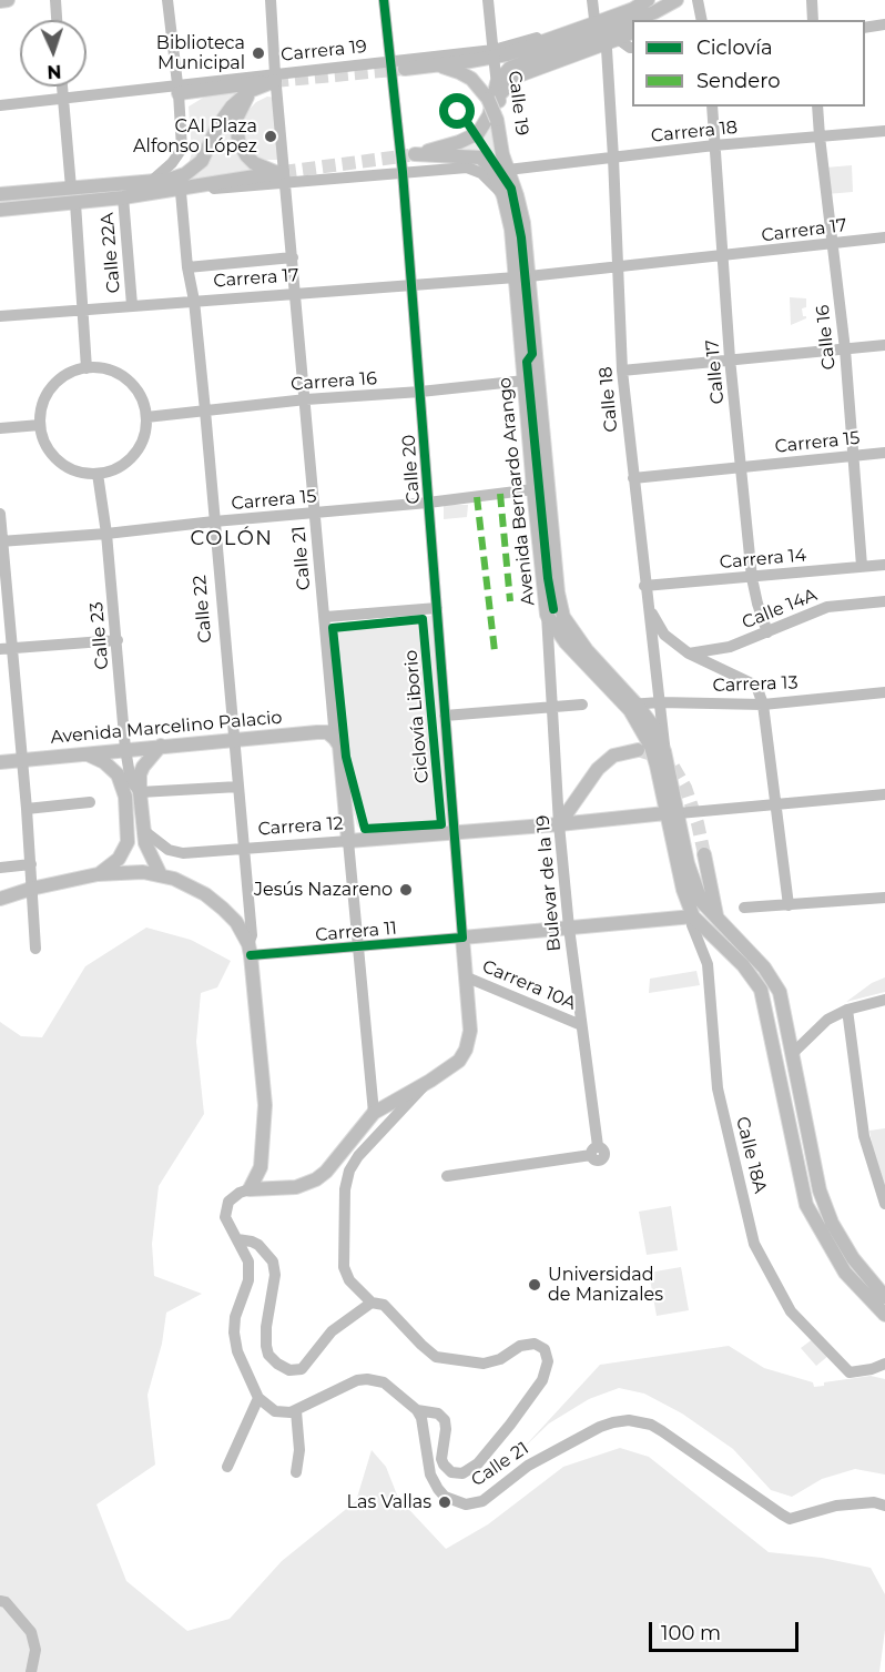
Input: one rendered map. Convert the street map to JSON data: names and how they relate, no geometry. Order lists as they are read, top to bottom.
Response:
{
  "streets": {
    "main road": [
      "Calle 19",
      "Calle 20",
      "Avenida Bernardo Arango",
      "Calle 21",
      "Calle 22",
      "Avenida Marcelino Palacio",
      "Carrera 12",
      "Carrera 11"
    ],
    "street": [
      "Carrera 19",
      "Carrera 18",
      "Carrera 17",
      "Calle 22A",
      "Calle 16",
      "Calle 17",
      "Carrera 16",
      "Calle 18",
      "Carrera 15",
      "Carrera 14",
      "Calle 14A",
      "Calle 23",
      "Carrera 13",
      "Bulevar de la 19",
      "Carrera 10A",
      "Calle 18A"
    ],
    "cycle path": ["Ciclovía Liborio"]
  },
  "crossings": [
    ["Carrera 19", "Calle 19"],
    ["Carrera 19", "Calle 20"],
    ["Carrera 19", "Avenida Bernardo Arango"],
    ["Carrera 19", "Calle 21"],
    ["Calle 19", "Carrera 18"],
    ["Calle 19", "Avenida Bernardo Arango"],
    ["Carrera 18", "Calle 16"],
    ["Carrera 18", "Calle 17"],
    ["Carrera 18", "Calle 18"],
    ["Carrera 18", "Avenida Bernardo Arango"],
    ["Carrera 17", "Calle 22A"],
    ["Carrera 17", "Calle 16"],
    ["Carrera 17", "Calle 17"],
    ["Carrera 17", "Calle 18"],
    ["Carrera 17", "Calle 20"],
    ["Carrera 17", "Avenida Bernardo Arango"],
    ["Carrera 17", "Calle 21"],
    ["Carrera 17", "Calle 22"],
    ["Calle 16", "Carrera 15"],
    ["Calle 16", "Carrera 14"],
    ["Calle 17", "Carrera 15"],
    ["Calle 17", "Carrera 14"],
    ["Calle 17", "Calle 14A"],
    ["Carrera 16", "Calle 20"],
    ["Carrera 16", "Avenida Bernardo Arango"],
    ["Carrera 16", "Calle 21"],
    ["Carrera 16", "Calle 22"],
    ["Carrera 16", "Calle 23"],
    ["Calle 18", "Carrera 15"],
    ["Calle 18", "Avenida Bernardo Arango"],
    ["Calle 18", "Carrera 14"],
    ["Calle 18", "Carrera 13"],
    ["Carrera 15", "Calle 20"],
    ["Carrera 15", "Avenida Bernardo Arango"],
    ["Carrera 15", "Calle 21"],
    ["Carrera 15", "Calle 22"],
    ["Carrera 15", "Calle 23"],
    ["Calle 20", "Carrera 12"],
    ["Calle 20", "Carrera 11"],
    ["Calle 20", "Carrera 10A"],
    ["Avenida Bernardo Arango", "Carrera 13"],
    ["Avenida Bernardo Arango", "Carrera 12"],
    ["Avenida Bernardo Arango", "Bulevar de la 19"],
    ["Avenida Bernardo Arango", "Carrera 11"],
    ["Avenida Bernardo Arango", "Calle 18A"],
    ["Calle 21", "Avenida Marcelino Palacio"],
    ["Calle 21", "Carrera 12"],
    ["Calle 21", "Carrera 11"],
    ["Calle 22", "Avenida Marcelino Palacio"],
    ["Calle 22", "Carrera 12"],
    ["Calle 22", "Carrera 11"],
    ["Calle 23", "Avenida Marcelino Palacio"],
    ["Carrera 12", "Bulevar de la 19"],
    ["Bulevar de la 19", "Carrera 11"],
    ["Bulevar de la 19", "Carrera 10A"],
    ["Carrera 11", "Calle 18A"]
  ],
  "districts": ["COLÓN"],
  "places": [
    "Biblioteca Municipal",
    "CAI Plaza Alfonso López",
    "Jesús Nazareno",
    "Universidad de Manizales",
    "Las Vallas"
  ],
  "legend": ["Ciclovía", "Sendero"],
  "scale_bar": "100 m",
  "north": "bottom"
}
